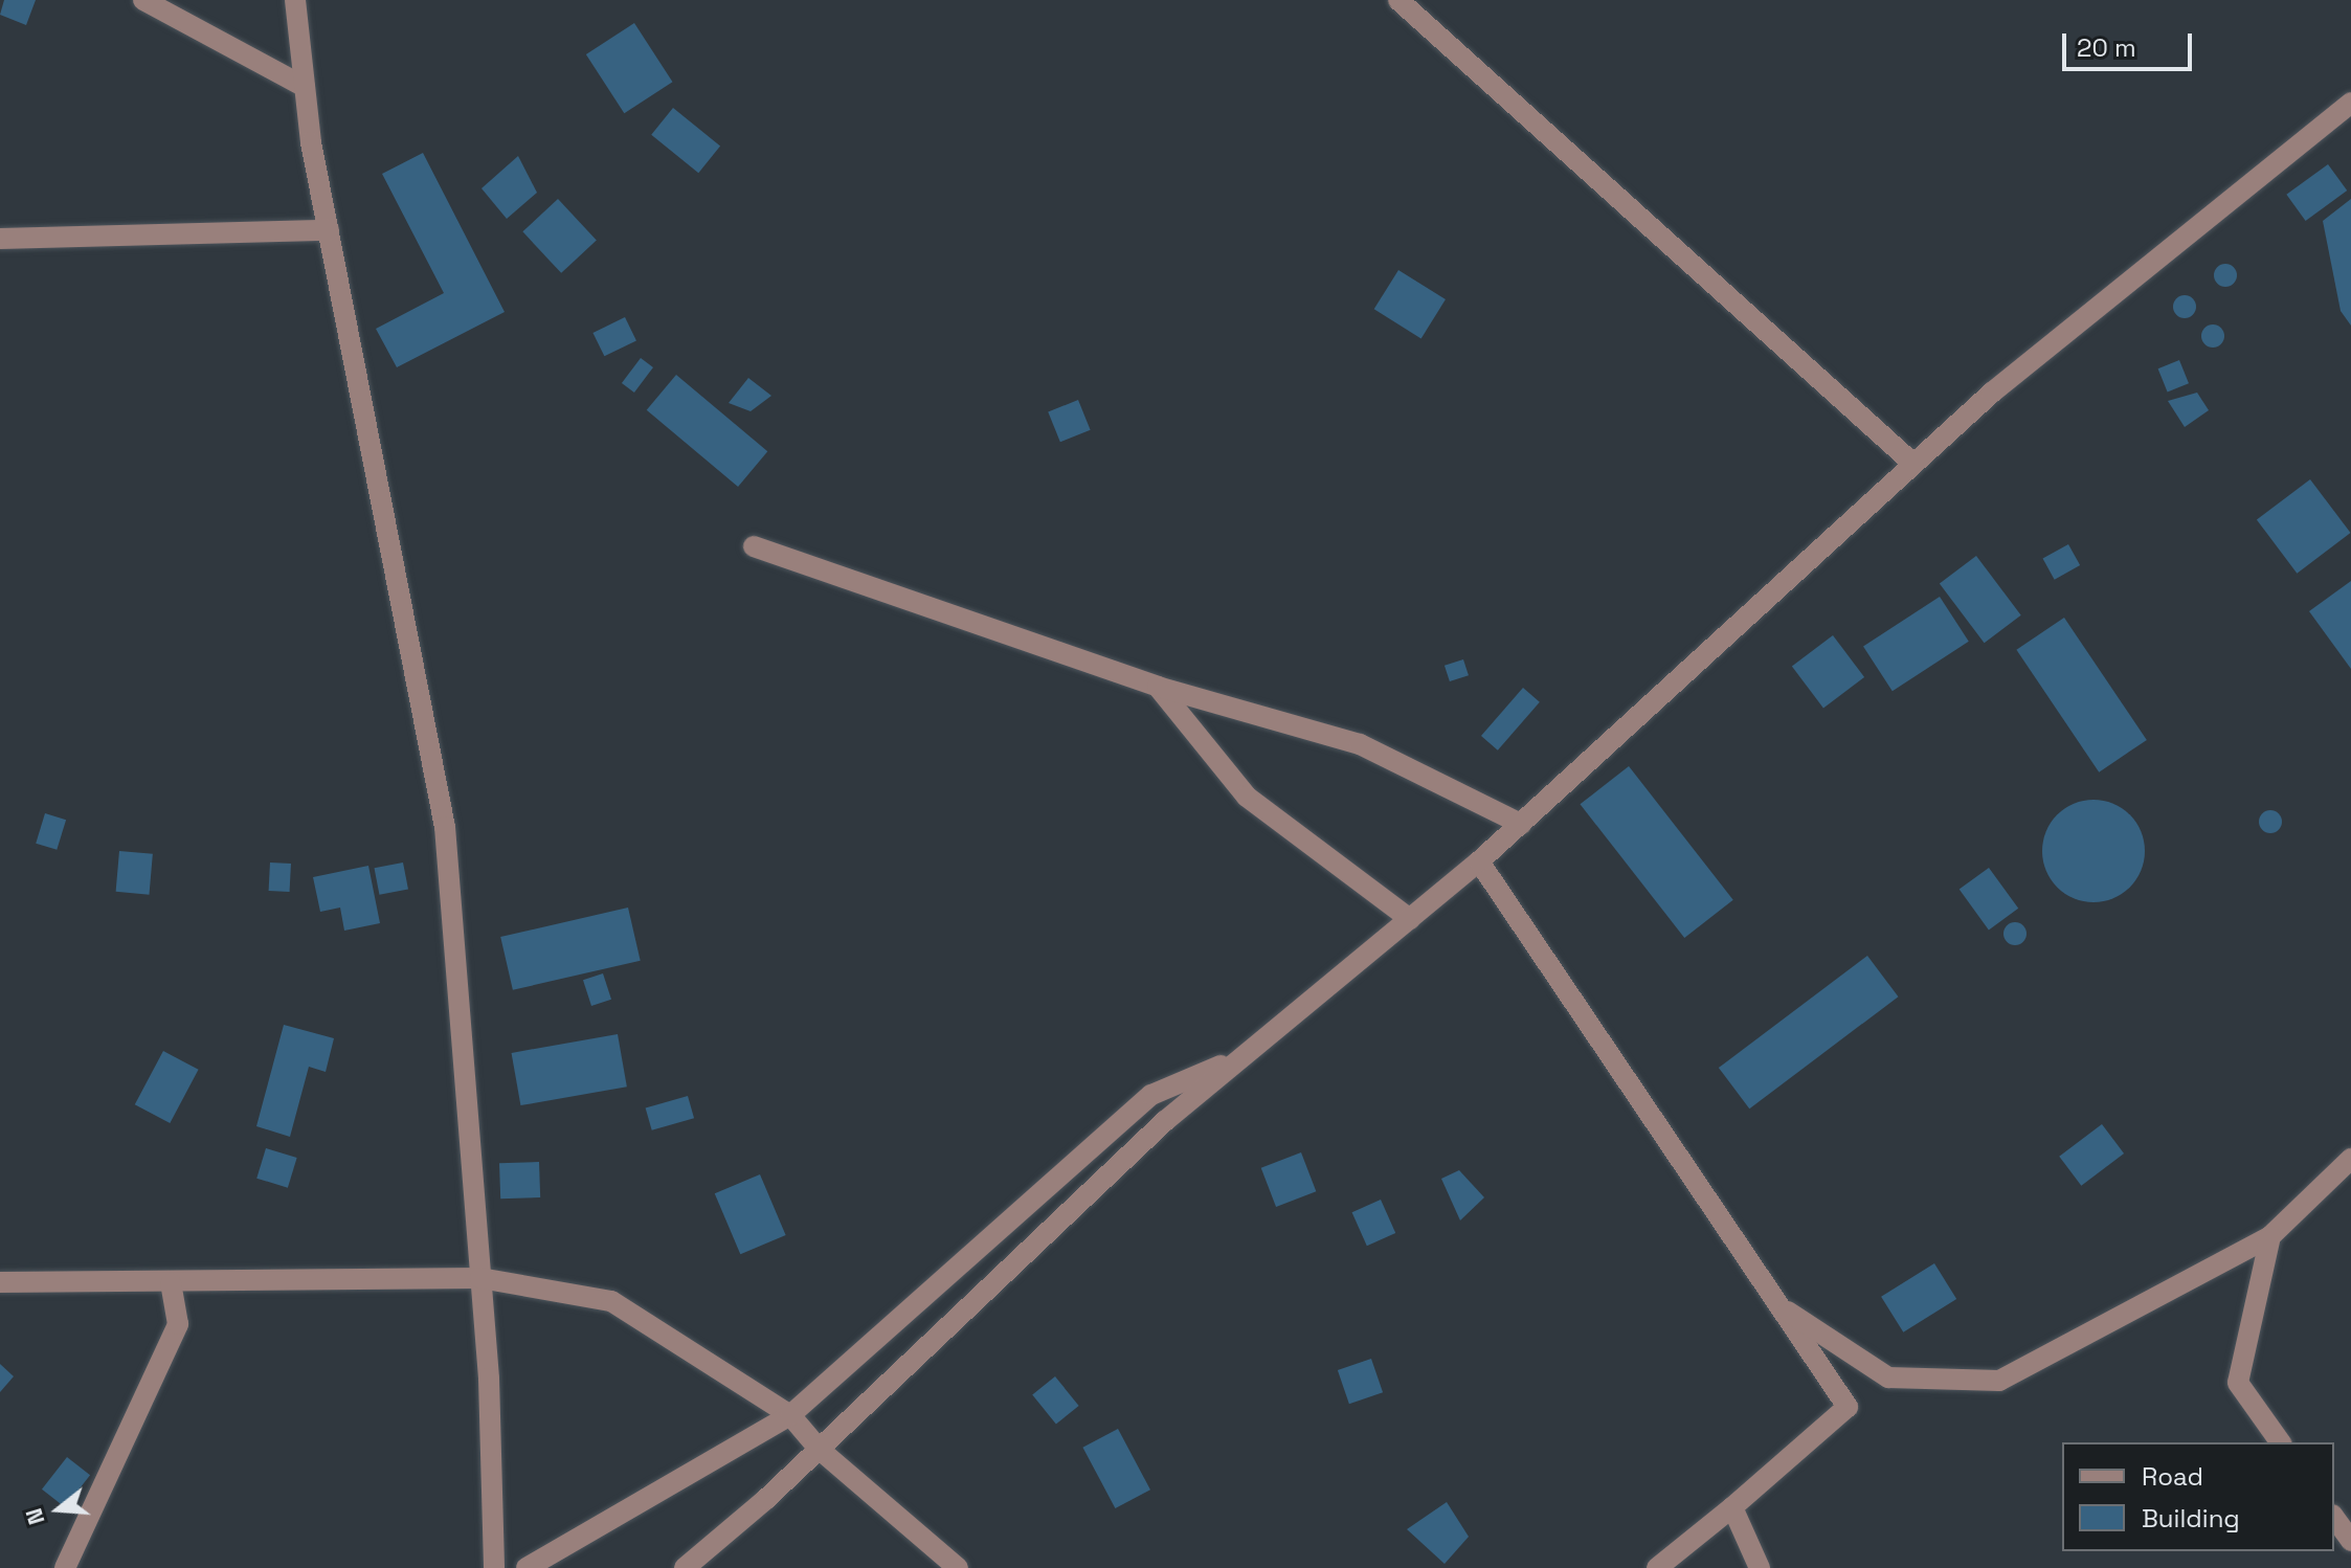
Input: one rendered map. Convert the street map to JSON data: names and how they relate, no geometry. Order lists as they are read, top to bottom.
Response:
{
  "legend": ["Road", "Building"],
  "scale_bar": "20 m",
  "north": "left"
}
